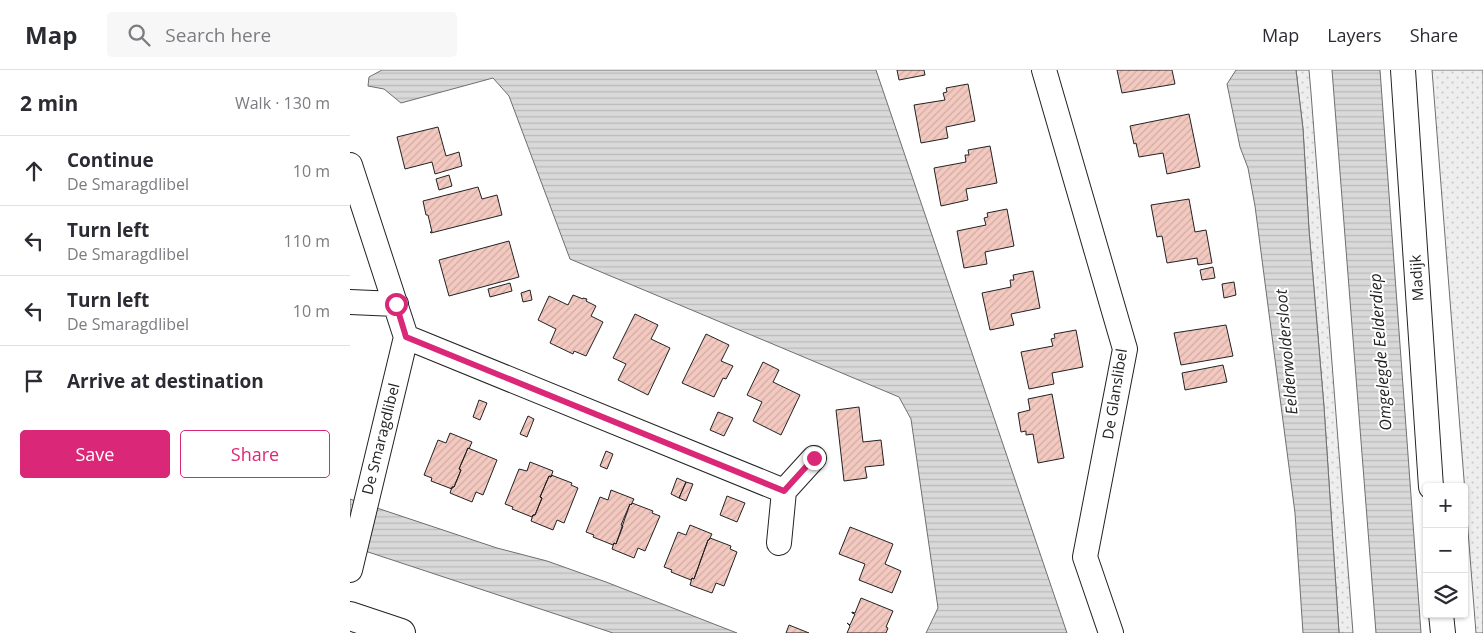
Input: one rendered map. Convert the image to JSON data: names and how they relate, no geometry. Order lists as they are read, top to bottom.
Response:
{
  "streets": {
    "street": ["Madijk", "De Glanslibel", "De Smaragdlibel"]
  },
  "water": ["Eelderwoldersloot", "Omgelegde Eelderdiep"],
  "page": {
    "header": "Map",
    "search": "Search here",
    "nav": ["Map", "Layers", "Share"],
    "heading": ["2 min", "Walk · 130 m"],
    "list": [
      ["Continue", "De Smaragdlibel", "10 m"],
      ["Turn left", "De Smaragdlibel", "110 m"],
      ["Turn left", "De Smaragdlibel", "10 m"],
      "Arrive at destination"
    ],
    "buttons": ["Save", "Share"],
    "map_buttons": ["+", "−"]
  }
}
